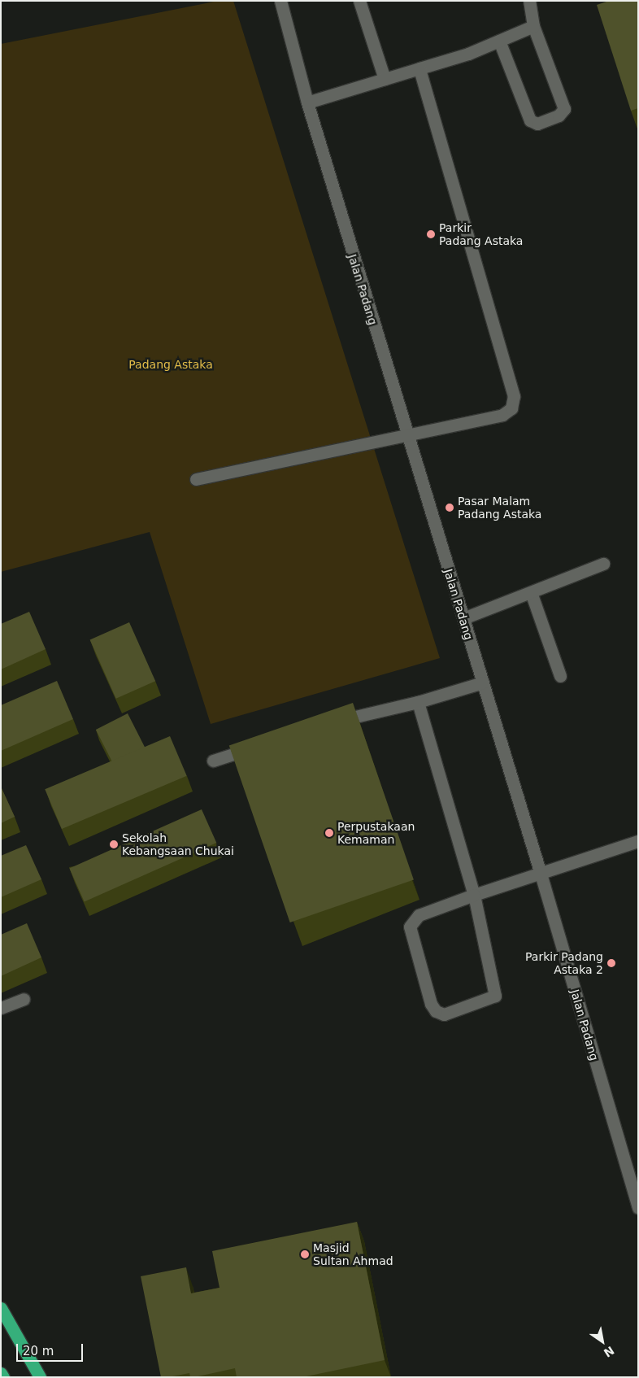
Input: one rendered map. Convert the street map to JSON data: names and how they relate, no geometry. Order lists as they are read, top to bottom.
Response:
{
  "streets": {
    "street": ["Jalan Padang"]
  },
  "parks": ["Padang Astaka"],
  "places": [
    "Parkir Padang Astaka",
    "Pasar Malam Padang Astaka",
    "Perpustakaan Kemaman",
    "Sekolah Kebangsaan Chukai",
    "Parkir Padang Astaka 2",
    "Masjid Sultan Ahmad"
  ],
  "scale_bar": "20 m",
  "north": "bottom right"
}
